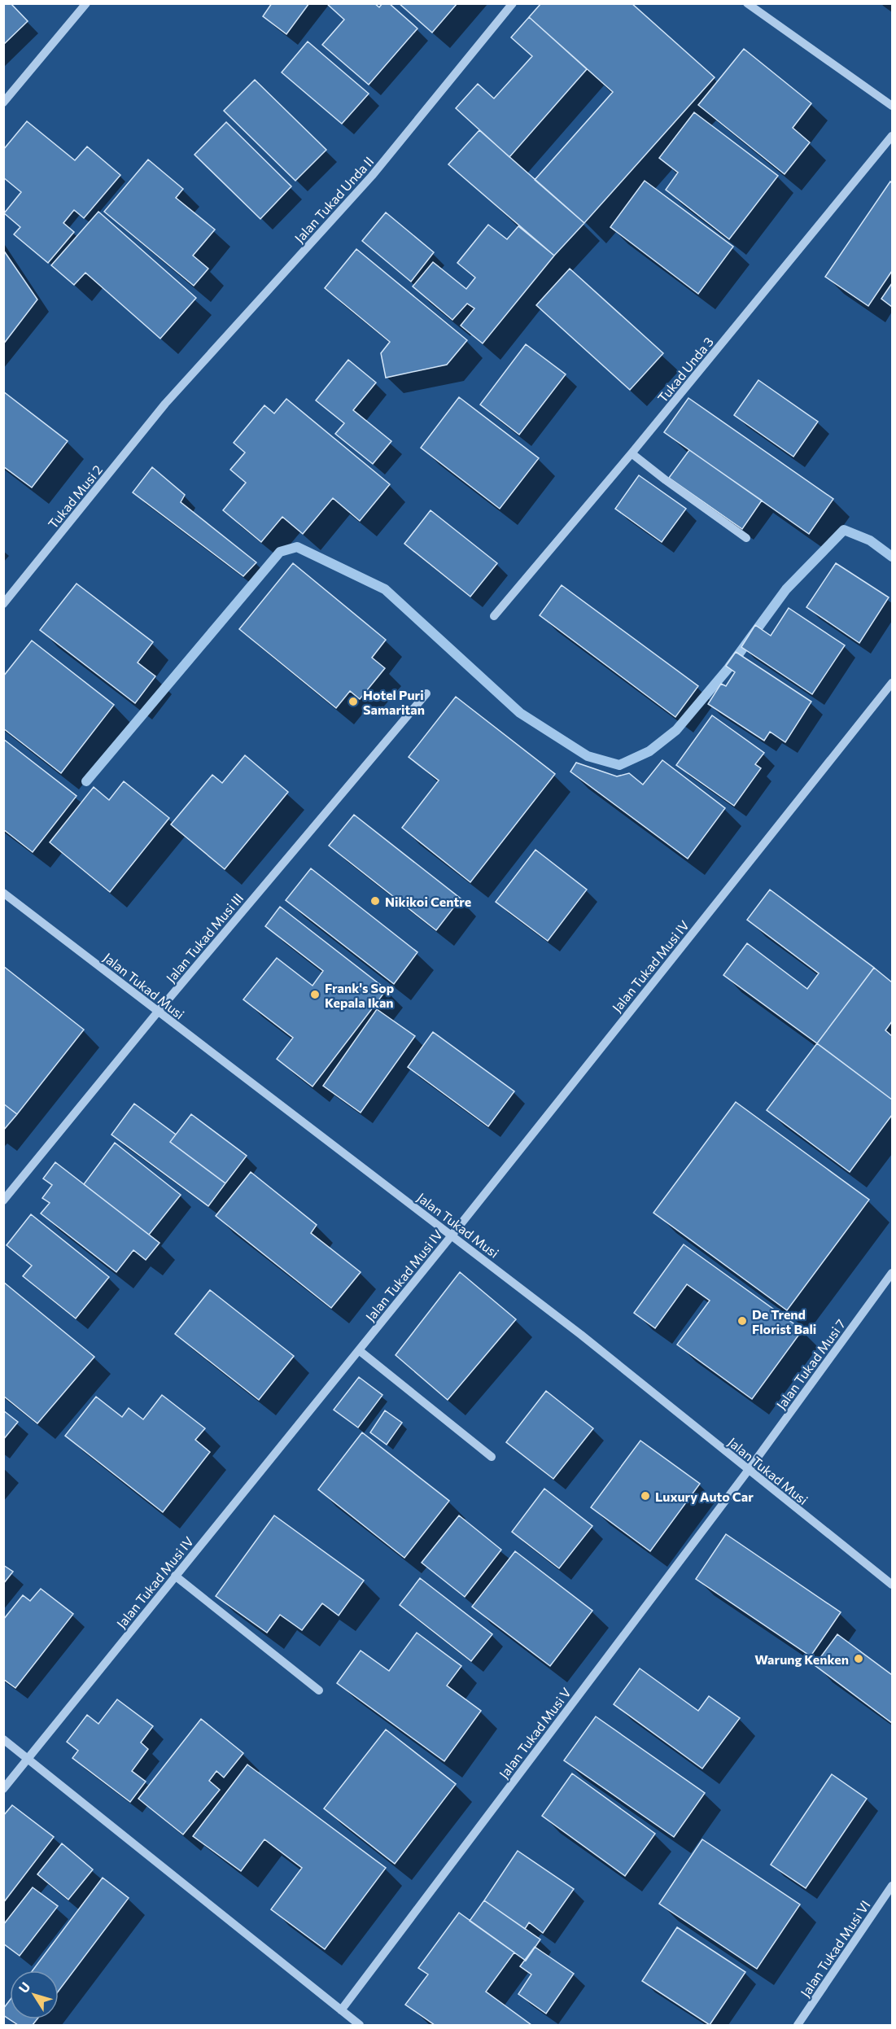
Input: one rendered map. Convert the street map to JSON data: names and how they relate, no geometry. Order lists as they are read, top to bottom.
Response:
{
  "streets": {
    "street": [
      "Jalan Tukad Unda II",
      "Tukad Unda 3",
      "Tukad Musi 2",
      "Jalan Tukad Musi III",
      "Jalan Tukad Musi IV",
      "Jalan Tukad Musi",
      "Jalan Tukad Musi 7",
      "Jalan Tukad Musi V",
      "Jalan Tukad Musi VI"
    ]
  },
  "crossings": [
    ["Jalan Tukad Unda II", "Tukad Musi 2"],
    ["Jalan Tukad Musi III", "Jalan Tukad Musi"],
    ["Jalan Tukad Musi IV", "Jalan Tukad Musi"],
    ["Jalan Tukad Musi", "Jalan Tukad Musi 7"],
    ["Jalan Tukad Musi", "Jalan Tukad Musi V"],
    ["Jalan Tukad Musi 7", "Jalan Tukad Musi V"]
  ],
  "places": [
    "Hotel Puri Samaritan",
    "Nikikoi Centre",
    "Frank's Sop Kepala Ikan",
    "De Trend Florist Bali",
    "Luxury Auto Car",
    "Warung Kenken"
  ],
  "north": "top left"
}
